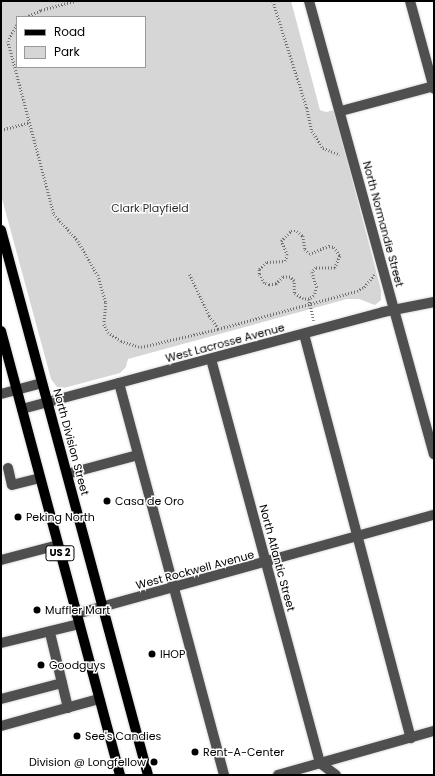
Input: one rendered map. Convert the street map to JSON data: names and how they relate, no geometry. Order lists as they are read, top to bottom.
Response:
{
  "streets": {
    "main road": ["North Division Street", "US 2"],
    "street": [
      "North Normandie Street",
      "West Lacrosse Avenue",
      "North Atlantic Street",
      "West Rockwell Avenue"
    ]
  },
  "crossings": [
    ["North Normandie Street", "West Lacrosse Avenue"],
    ["West Lacrosse Avenue", "North Division Street"],
    ["West Lacrosse Avenue", "US 2"],
    ["West Lacrosse Avenue", "North Atlantic Street"],
    ["North Division Street", "West Rockwell Avenue"],
    ["US 2", "West Rockwell Avenue"],
    ["North Atlantic Street", "West Rockwell Avenue"]
  ],
  "parks": ["Clark Playfield"],
  "places": [
    "Casa de Oro",
    "Peking North",
    "Muffler Mart",
    "IHOP",
    "Goodguys",
    "See's Candies",
    "Rent-A-Center",
    "Division @ Longfellow"
  ],
  "legend": ["Road", "Park"]
}
